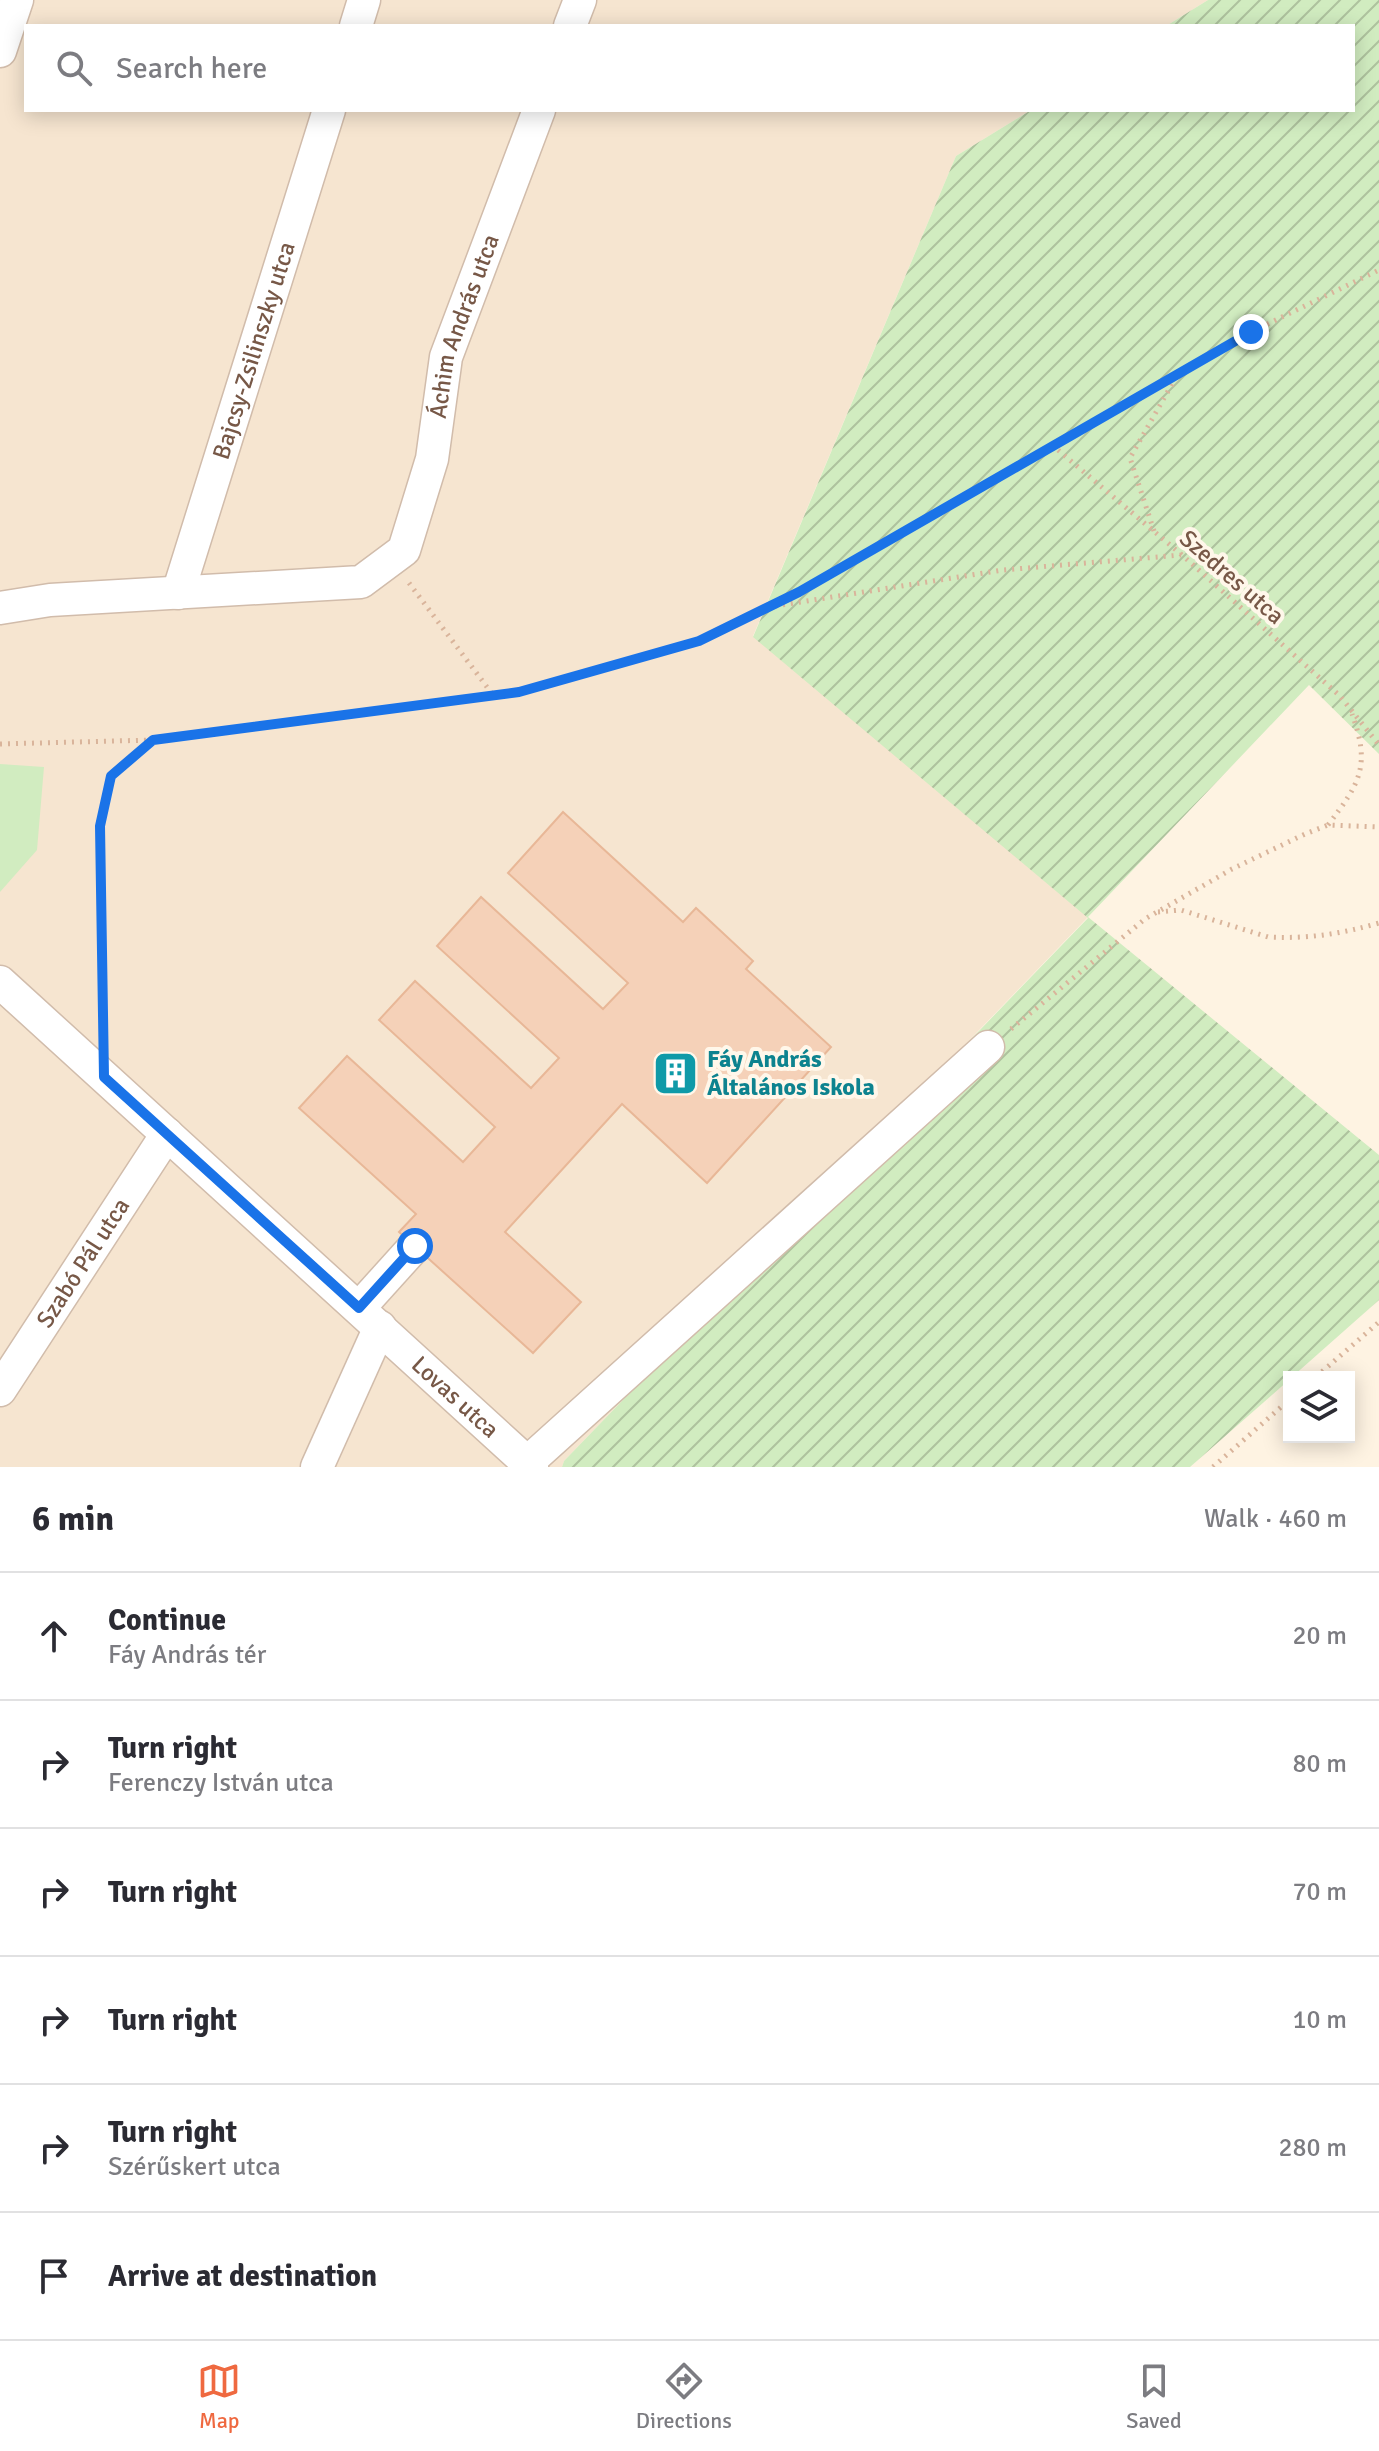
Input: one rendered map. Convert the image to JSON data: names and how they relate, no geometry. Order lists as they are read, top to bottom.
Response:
{
  "streets": {
    "street": [
      "Áchim András utca",
      "Bajcsy-Zsilinszky utca",
      "Szabó Pál utca",
      "Lovas utca"
    ],
    "path": ["Szedres utca"]
  },
  "crossings": [
    ["Szabó Pál utca", "Lovas utca"]
  ],
  "places": {
    "building": ["Fáy András Általános Iskola"]
  },
  "page": {
    "search": "Search here",
    "heading": ["6 min", "Walk · 460 m"],
    "list": [
      ["Continue", "Fáy András tér", "20 m"],
      ["Turn right", "Ferenczy István utca", "80 m"],
      ["Turn right", "70 m"],
      ["Turn right", "10 m"],
      ["Turn right", "Szérűskert utca", "280 m"],
      "Arrive at destination"
    ],
    "nav": ["Map", "Directions", "Saved"]
  }
}
